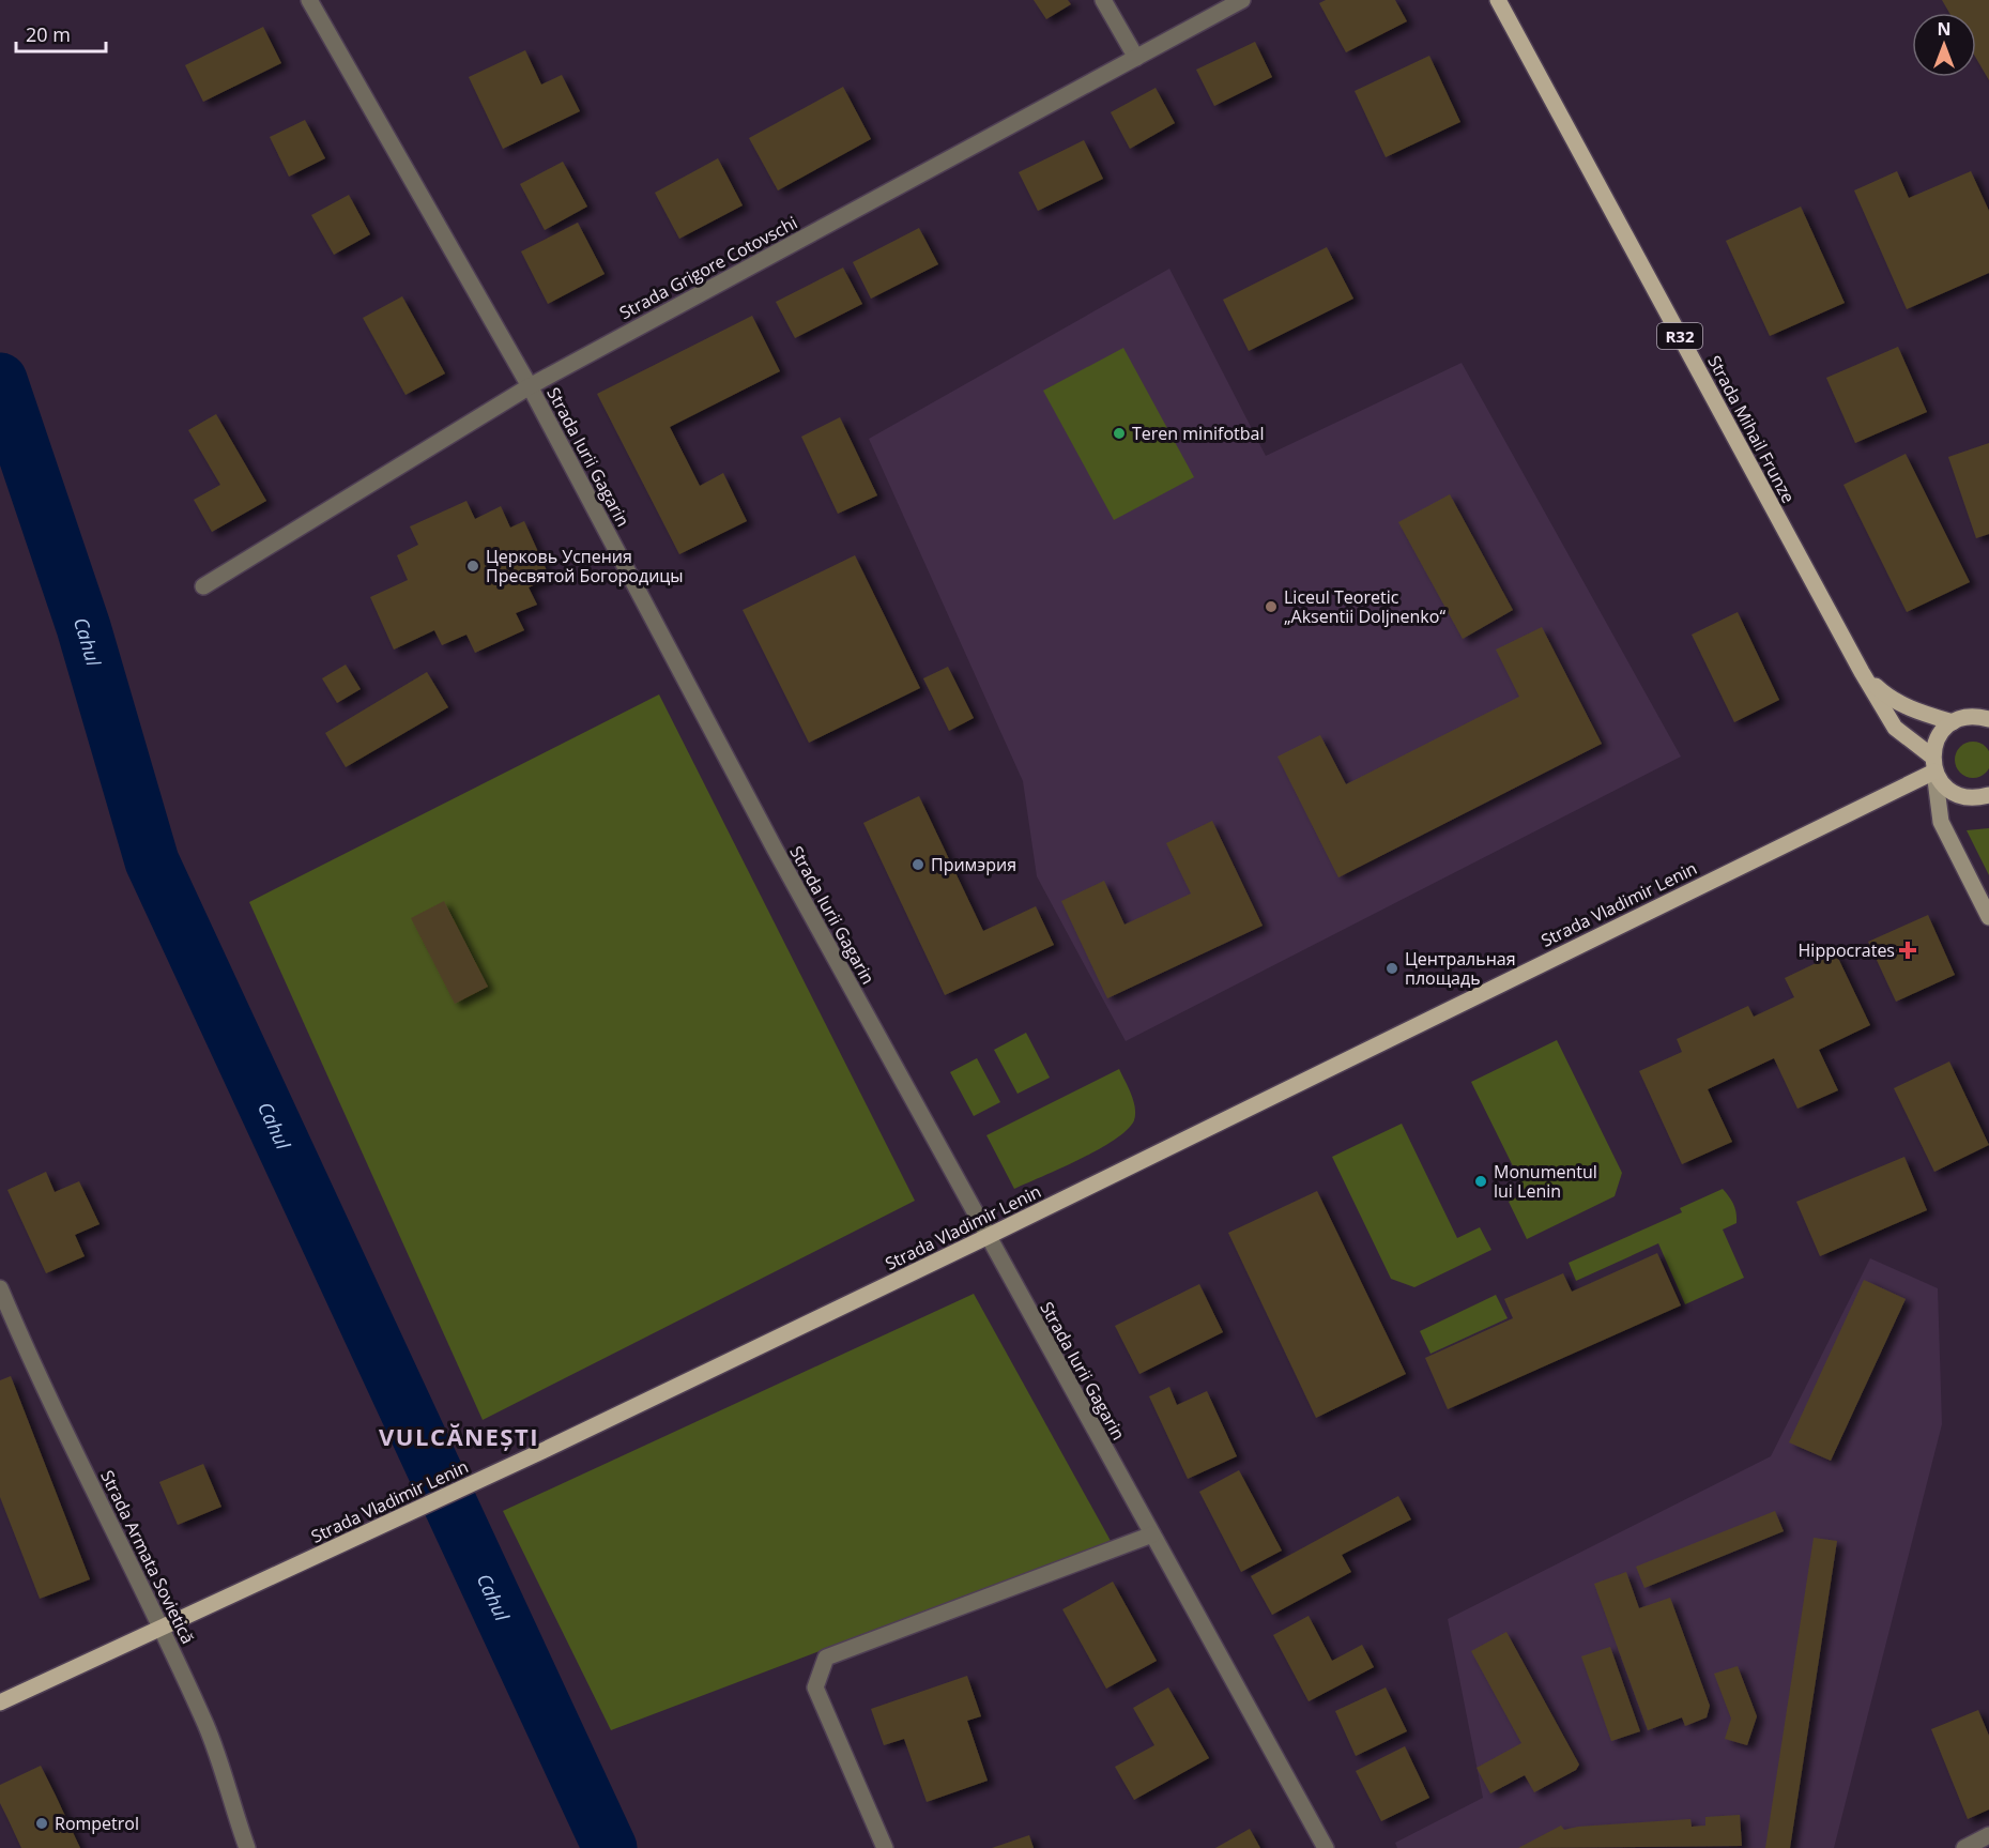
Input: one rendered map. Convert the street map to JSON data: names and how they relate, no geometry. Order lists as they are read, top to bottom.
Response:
{
  "streets": {
    "main road": ["R32", "Strada Mihail Frunze", "Strada Vladimir Lenin"],
    "street": ["Strada Grigore Cotovschi", "Strada Iurii Gagarin", "Strada Armata Sovietică"]
  },
  "crossings": [
    ["Strada Grigore Cotovschi", "Strada Iurii Gagarin"],
    ["Strada Mihail Frunze", "Strada Vladimir Lenin"],
    ["Strada Iurii Gagarin", "Strada Vladimir Lenin"],
    ["Strada Vladimir Lenin", "Strada Armata Sovietică"]
  ],
  "districts": ["VULCĂNEȘTI"],
  "water": ["Cahul"],
  "places": {
    "other": [
      "Teren minifotbal",
      "Церковь Успения Пресвятой Богородицы",
      "Liceul Teoretic „Aksentii Doljnenko“",
      "Примэрия",
      "Центральная площадь",
      "Monumentul lui Lenin",
      "Rompetrol"
    ],
    "health": ["Hippocrates"]
  },
  "scale_bar": "20 m",
  "north": "top"
}
